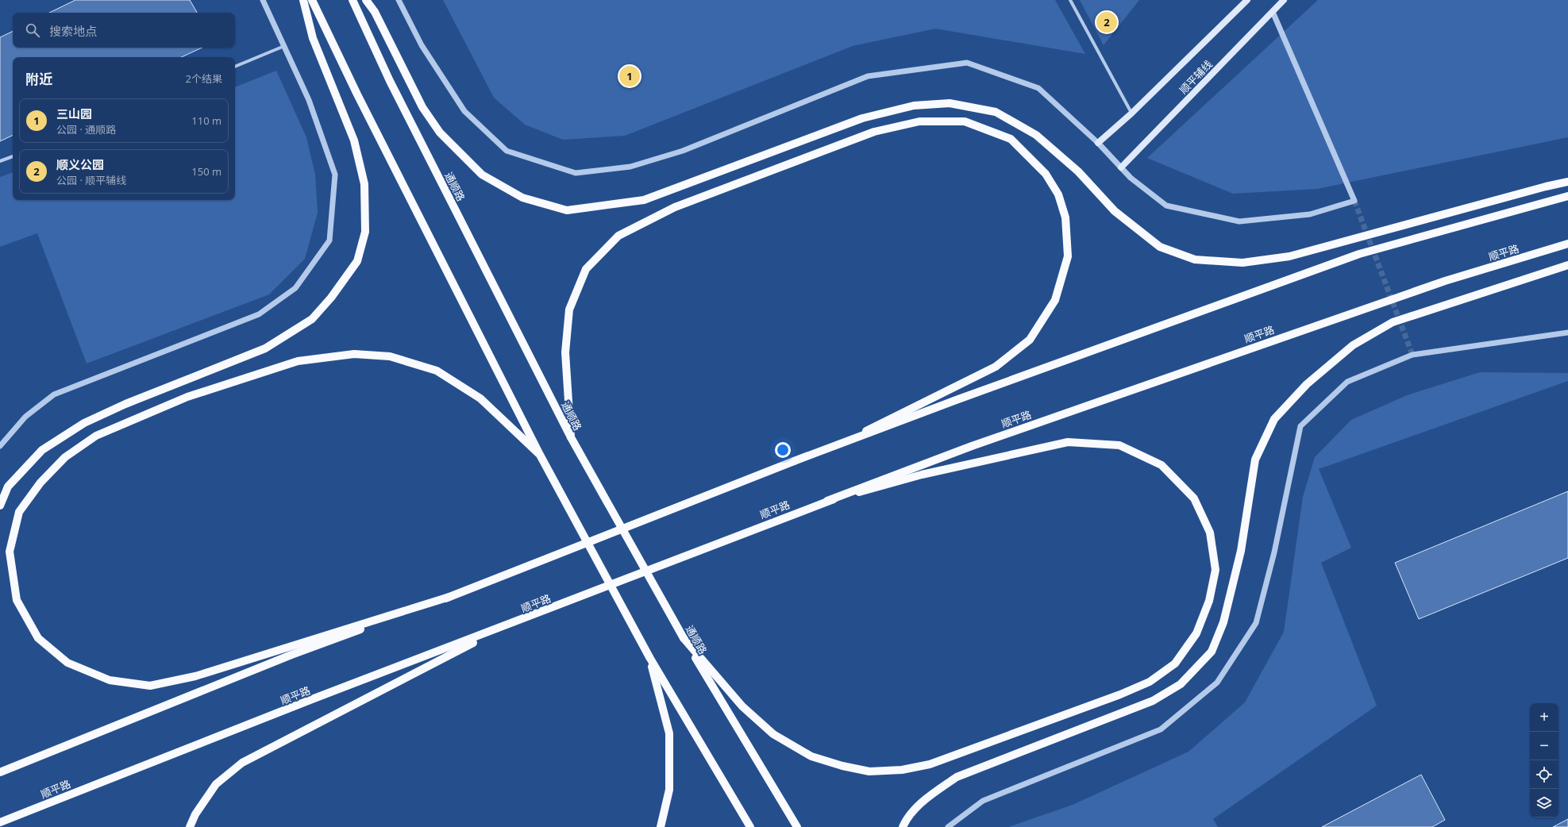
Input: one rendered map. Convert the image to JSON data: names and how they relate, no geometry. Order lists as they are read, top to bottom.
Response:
{
  "streets": {
    "main road": ["顺平辅线", "通顺路", "顺平路"]
  },
  "page": {
    "pins": ["2", "1"],
    "search": "搜索地点",
    "heading": ["附近", "2个结果"],
    "list": [
      {
        "mark": "1",
        "name": "三山园",
        "note": "公园 · 通顺路",
        "value": "110 m"
      },
      {
        "mark": "2",
        "name": "顺义公园",
        "note": "公园 · 顺平辅线",
        "value": "150 m"
      }
    ],
    "map_buttons": ["+", "−"]
  }
}
